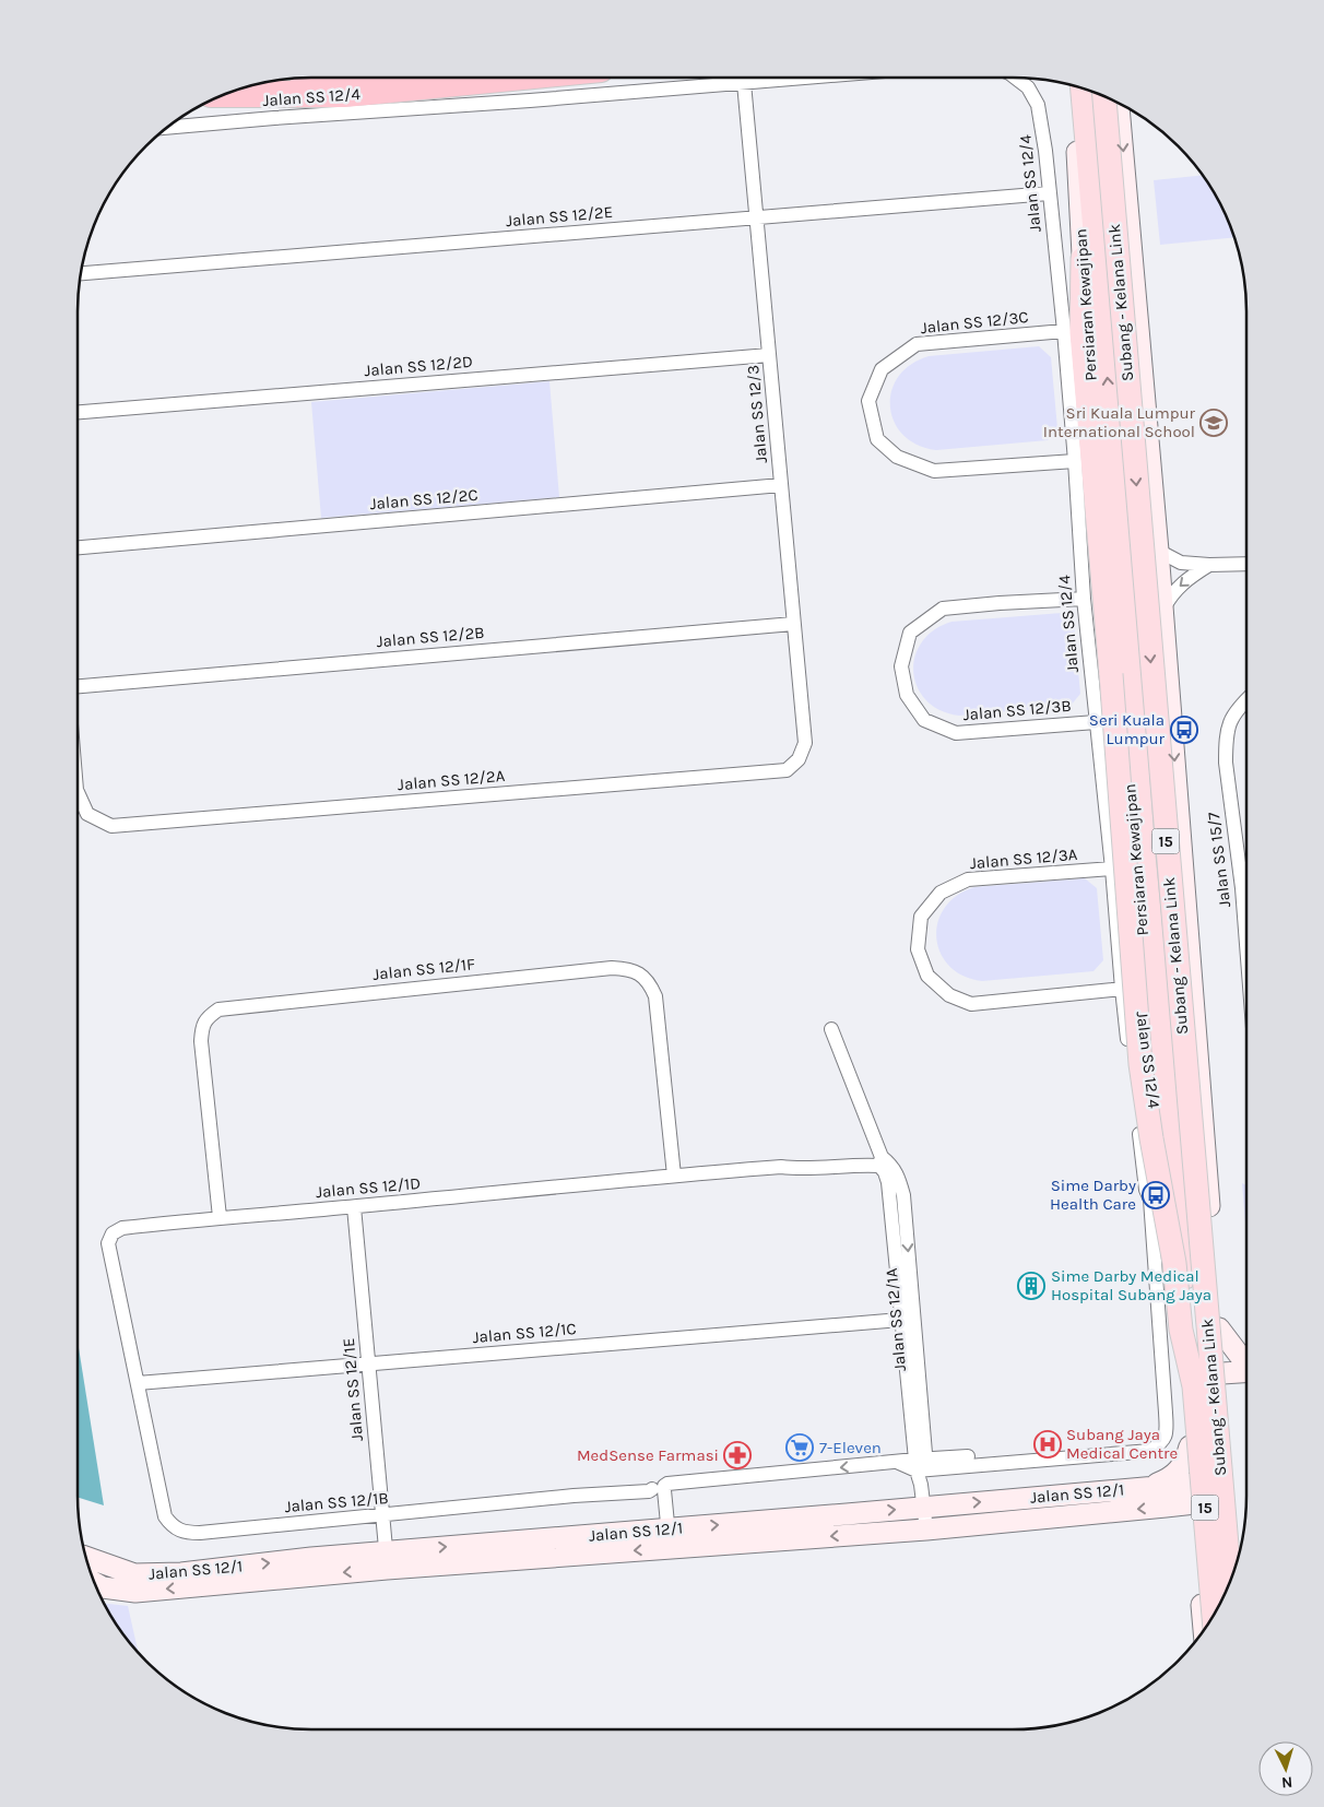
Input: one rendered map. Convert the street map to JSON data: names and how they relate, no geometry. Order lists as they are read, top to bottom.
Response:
{
  "streets": {
    "main road": [
      "Subang - Kelana Link",
      "Persiaran Kewajipan",
      "15",
      "Jalan SS 12/1"
    ],
    "street": [
      "Jalan SS 12/4",
      "Jalan SS 12/2E",
      "Jalan SS 12/3C",
      "Jalan SS 12/2D",
      "Jalan SS 12/3",
      "Jalan SS 12/2C",
      "Jalan SS 12/2B",
      "Jalan SS 12/3B",
      "Jalan SS 12/2A",
      "Jalan SS 12/3A",
      "Jalan SS 15/7",
      "Jalan SS 12/1F",
      "Jalan SS 12/1D",
      "Jalan SS 12/1A",
      "Jalan SS 12/1C",
      "Jalan SS 12/1E",
      "Jalan SS 12/1B"
    ]
  },
  "crossings": [
    ["Jalan SS 12/4", "Jalan SS 12/2E"],
    ["Jalan SS 12/4", "Jalan SS 12/3C"],
    ["Jalan SS 12/4", "Jalan SS 12/3"],
    ["Jalan SS 12/4", "Jalan SS 12/3B"],
    ["Jalan SS 12/4", "Jalan SS 12/3A"],
    ["Jalan SS 12/4", "Jalan SS 12/1A"],
    ["Jalan SS 12/2E", "Jalan SS 12/3"],
    ["Subang - Kelana Link", "15"],
    ["Persiaran Kewajipan", "Jalan SS 12/1"],
    ["Jalan SS 12/2D", "Jalan SS 12/3"],
    ["Jalan SS 12/3", "Jalan SS 12/2C"],
    ["Jalan SS 12/3", "Jalan SS 12/2B"],
    ["Jalan SS 12/3", "Jalan SS 12/2A"],
    ["Jalan SS 12/1F", "Jalan SS 12/1D"],
    ["Jalan SS 12/1D", "Jalan SS 12/1A"],
    ["Jalan SS 12/1D", "Jalan SS 12/1C"],
    ["Jalan SS 12/1D", "Jalan SS 12/1E"],
    ["Jalan SS 12/1D", "Jalan SS 12/1B"],
    ["Jalan SS 12/1A", "Jalan SS 12/1C"],
    ["Jalan SS 12/1A", "Jalan SS 12/1"],
    ["Jalan SS 12/1C", "Jalan SS 12/1E"],
    ["Jalan SS 12/1C", "Jalan SS 12/1B"],
    ["Jalan SS 12/1E", "Jalan SS 12/1"],
    ["Jalan SS 12/1E", "Jalan SS 12/1B"]
  ],
  "places": {
    "school or university": ["Sri Kuala Lumpur International School"],
    "bus stop": ["Seri Kuala Lumpur", "Sime Darby Health Care"],
    "building": ["Sime Darby Medical Hospital Subang Jaya"],
    "hospital": ["Subang Jaya Medical Centre"],
    "supermarket": ["7-Eleven"],
    "pharmacy": ["MedSense Farmasi"]
  },
  "north": "bottom"
}
